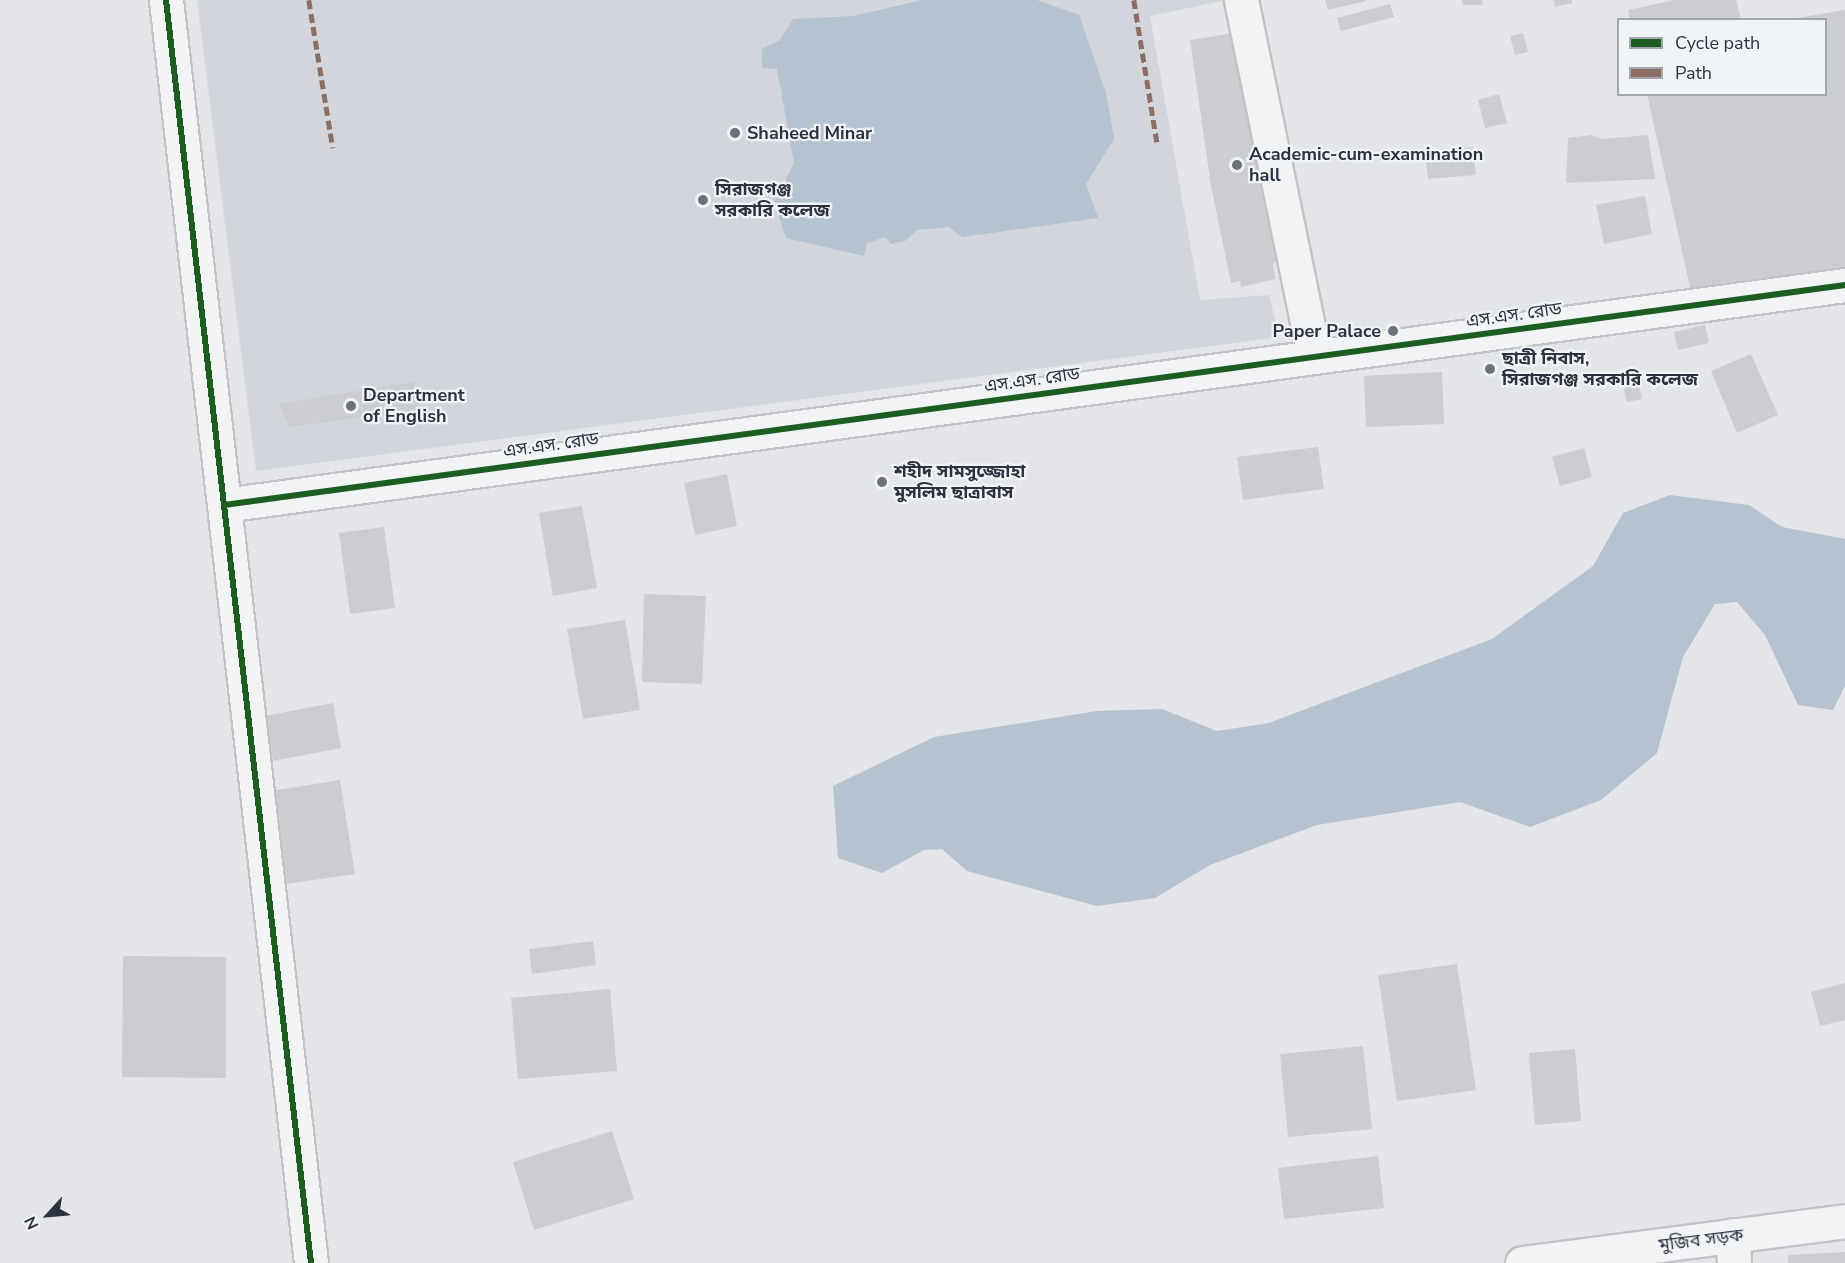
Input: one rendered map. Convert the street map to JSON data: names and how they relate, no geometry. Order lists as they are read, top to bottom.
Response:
{
  "streets": {
    "street": ["এস.এস. রোড", "মুজিব সড়ক"]
  },
  "places": [
    "Shaheed Minar",
    "Academic-cum-examination hall",
    "সিরাজগঞ্জ সরকারি কলেজ",
    "Paper Palace",
    "ছাত্রী নিবাস, সিরাজগঞ্জ সরকারি কলেজ",
    "Department of English",
    "শহীদ সামসুজ্জোহা মুসলিম ছাত্রাবাস"
  ],
  "legend": ["Cycle path", "Path"],
  "north": "bottom left"
}
